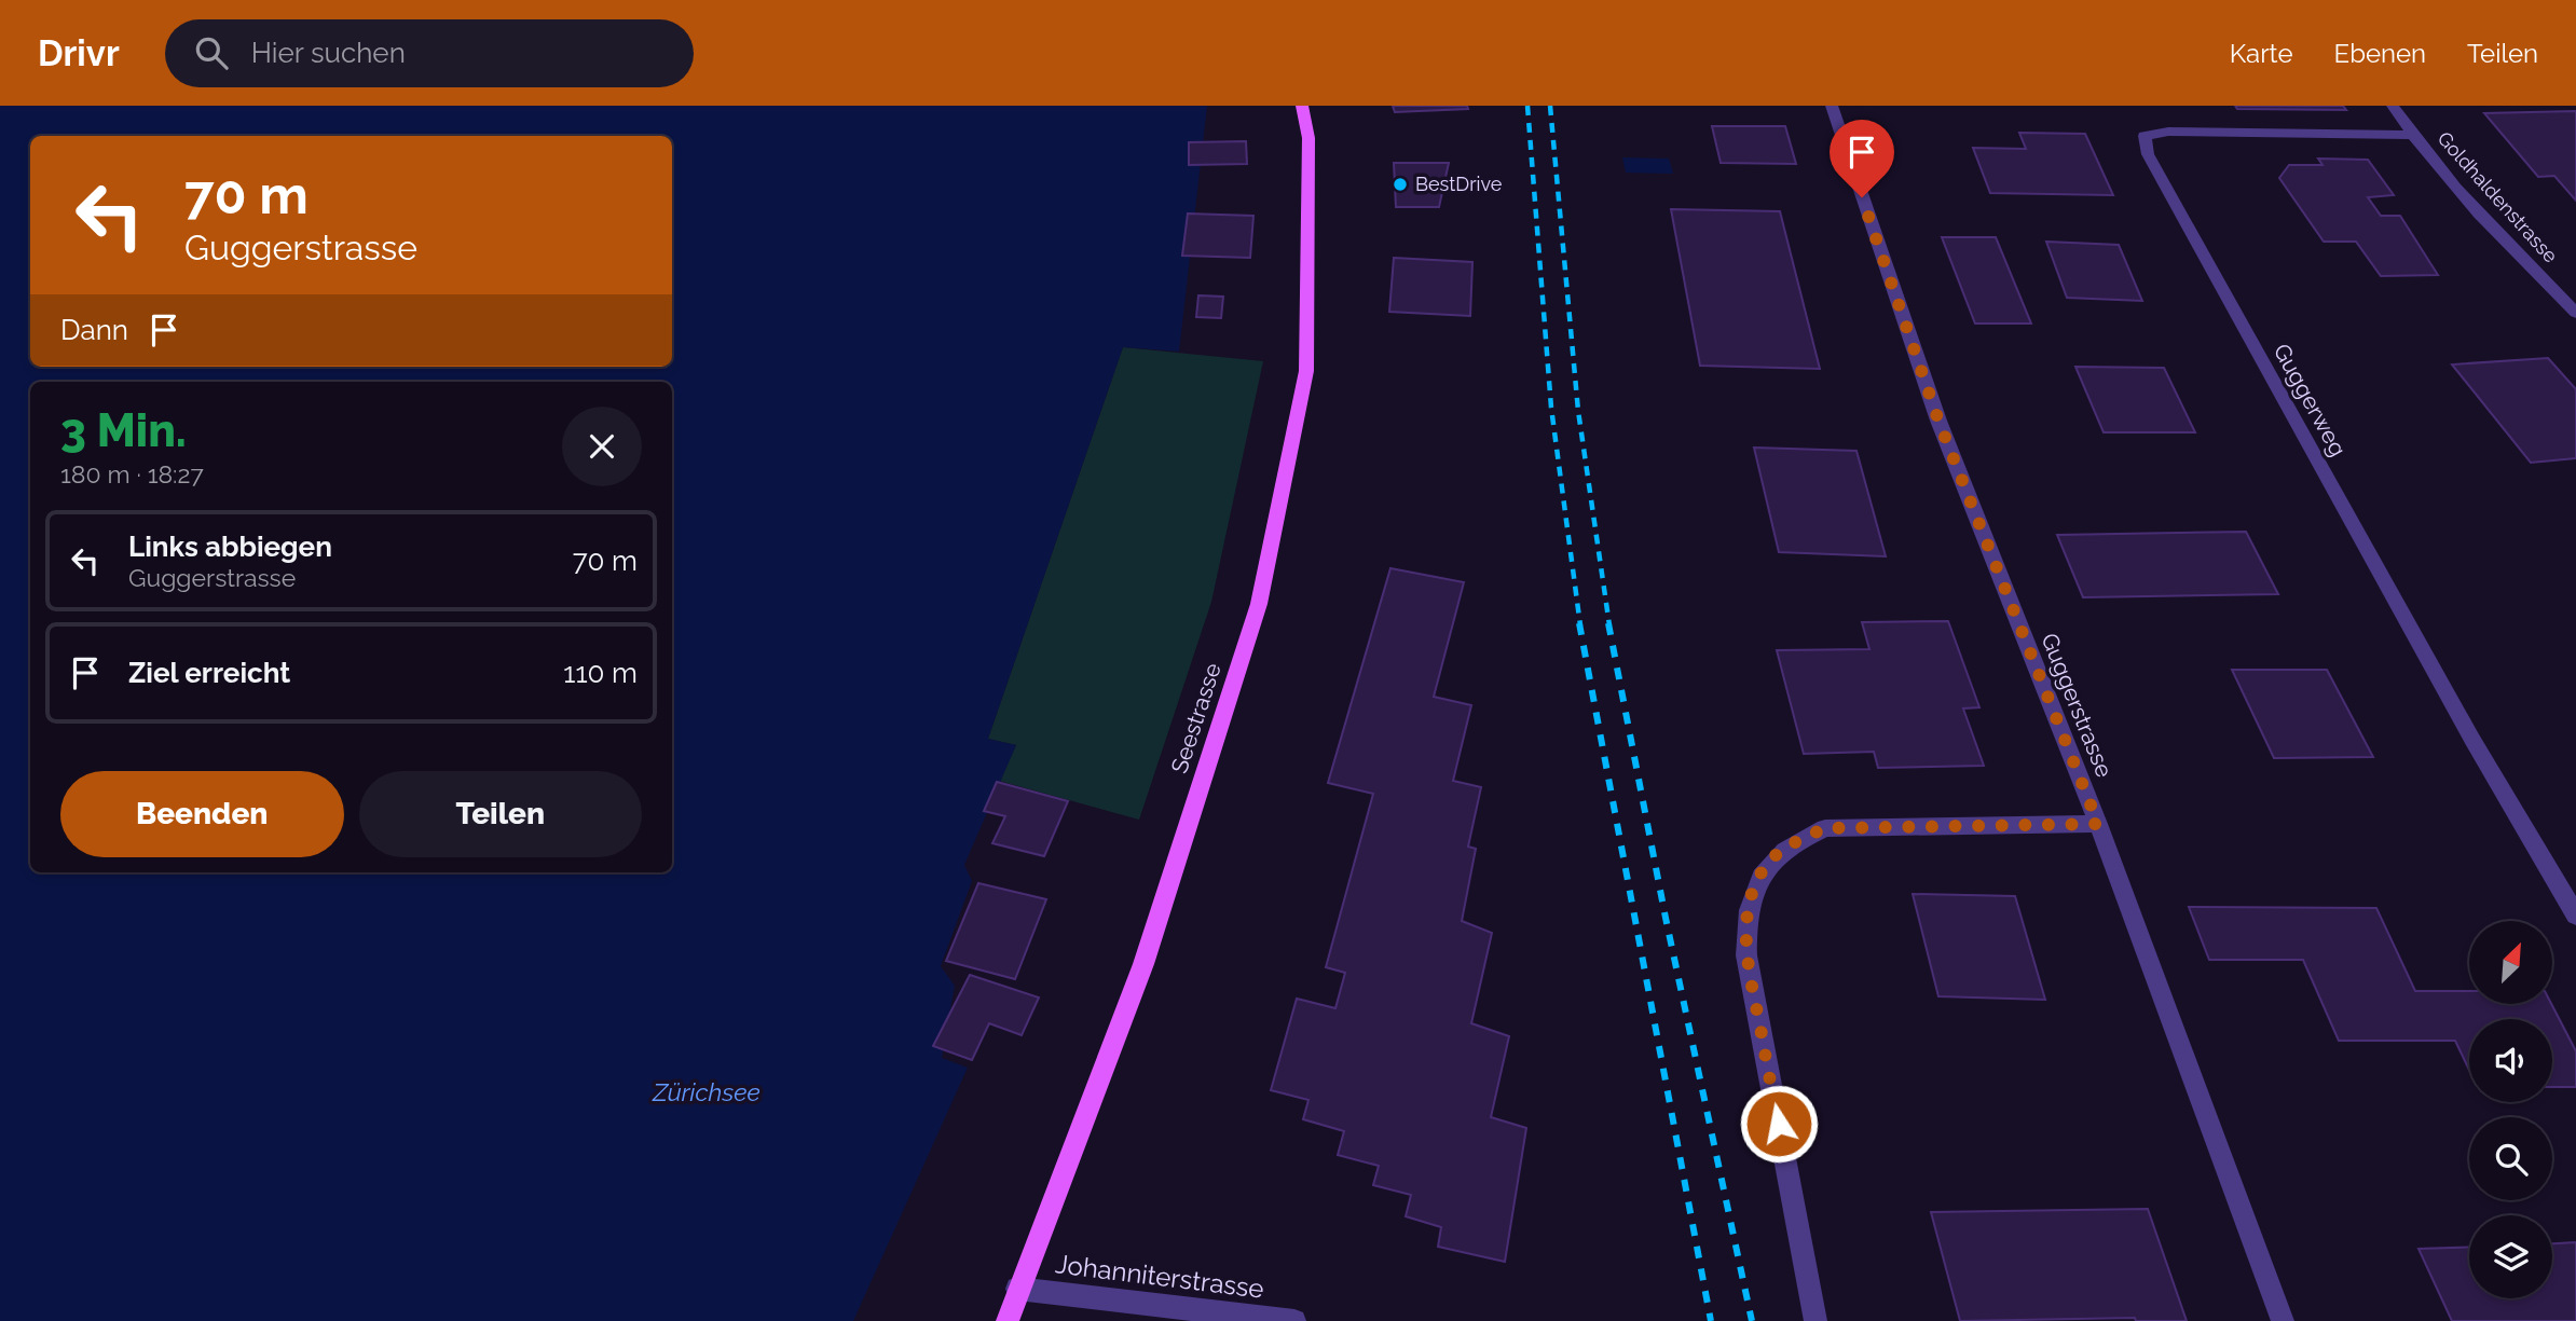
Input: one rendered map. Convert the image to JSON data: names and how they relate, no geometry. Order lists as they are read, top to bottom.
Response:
{
  "streets": {
    "main road": ["Seestrasse"],
    "street": [
      "Goldhaldenstrasse",
      "Guggerweg",
      "Guggerstrasse",
      "Johanniterstrasse"
    ]
  },
  "crossings": [
    ["Goldhaldenstrasse", "Guggerweg"],
    ["Seestrasse", "Johanniterstrasse"]
  ],
  "water": ["Zürichsee"],
  "places": ["BestDrive"],
  "north": "top right",
  "page": {
    "header": "Drivr",
    "search": "Hier suchen",
    "nav": ["Karte", "Ebenen", "Teilen"],
    "turn": ["70 m", "Guggerstrasse"],
    "then": "Dann",
    "heading": ["3 Min.", "180 m · 18:27"],
    "list": [
      {
        "name": "Links abbiegen",
        "note": "Guggerstrasse",
        "value": "70 m"
      },
      {
        "name": "Ziel erreicht",
        "value": "110 m"
      }
    ],
    "buttons": ["Beenden", "Teilen"]
  }
}
